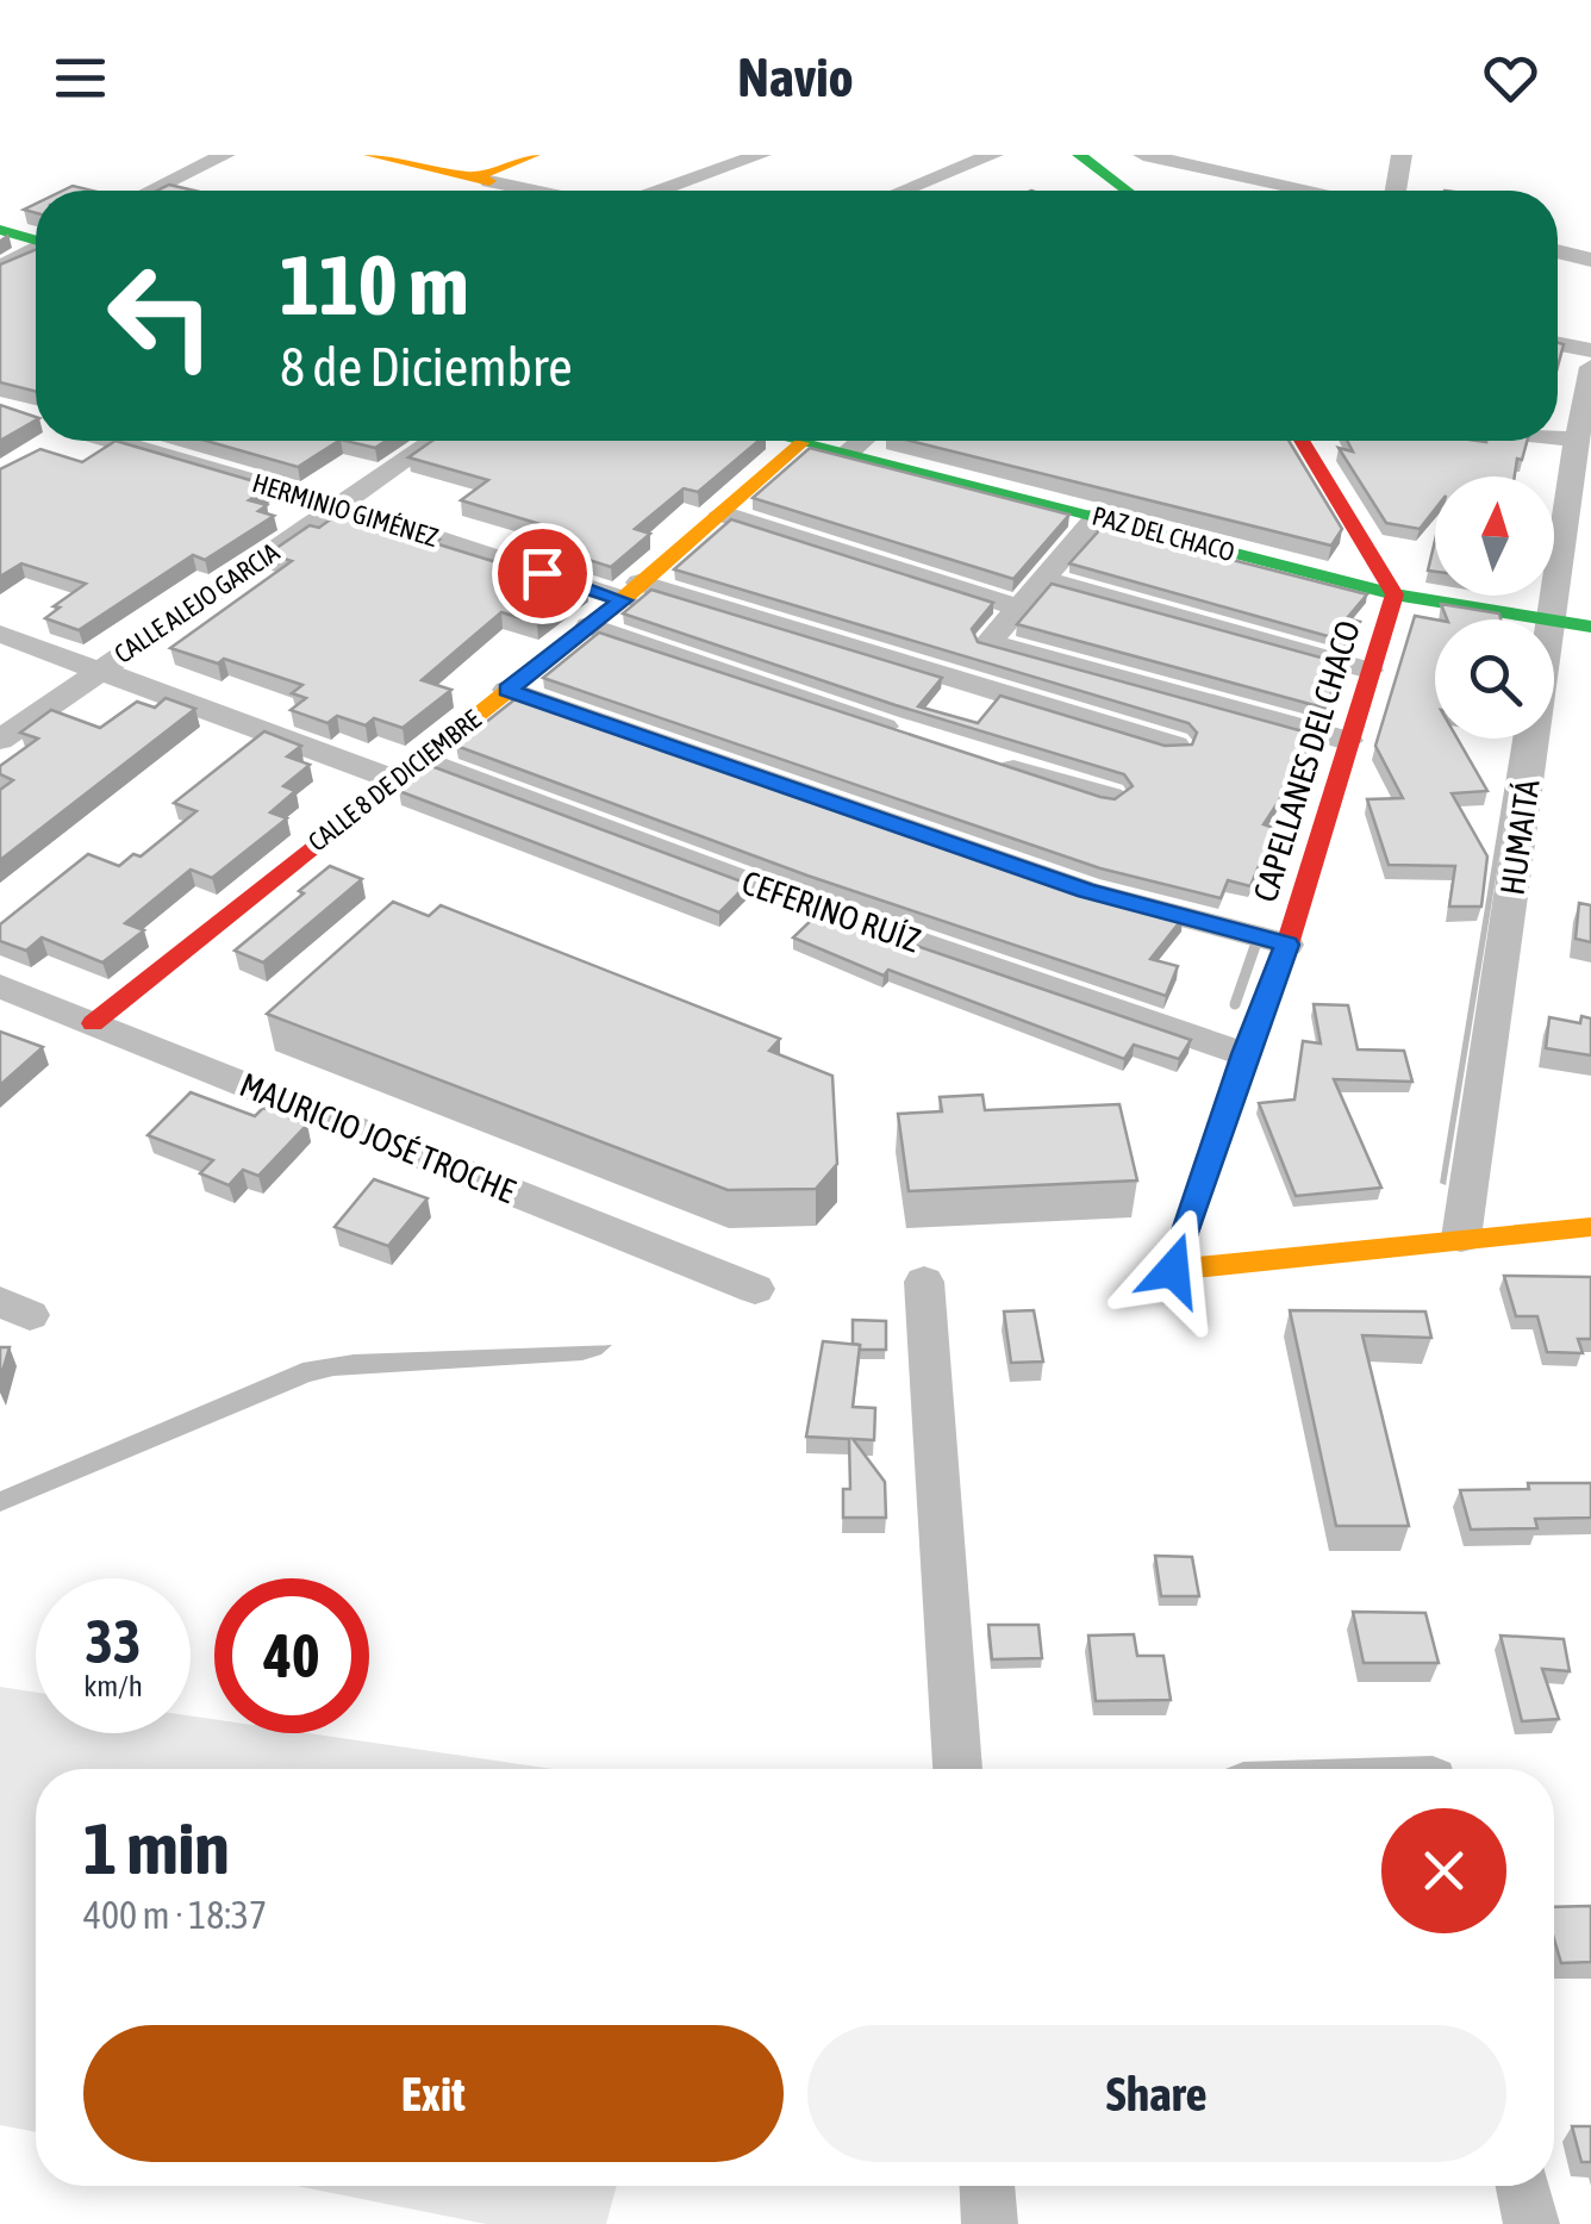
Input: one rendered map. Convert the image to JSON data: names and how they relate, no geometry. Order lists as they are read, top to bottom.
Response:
{
  "streets": {
    "street": [
      "HERMINIO GIMÉNEZ",
      "PAZ DEL CHACO",
      "CALLE ALEJO GARCIA",
      "CAPELLANES DEL CHACO",
      "CALLE 8 DE DICIEMBRE",
      "HUMAITÁ",
      "CEFERINO RUÍZ",
      "MAURICIO JOSÉ TROCHE"
    ]
  },
  "crossings": [
    ["HERMINIO GIMÉNEZ", "CALLE ALEJO GARCIA"],
    ["HERMINIO GIMÉNEZ", "CALLE 8 DE DICIEMBRE"],
    ["PAZ DEL CHACO", "CAPELLANES DEL CHACO"],
    ["PAZ DEL CHACO", "CALLE 8 DE DICIEMBRE"],
    ["PAZ DEL CHACO", "HUMAITÁ"],
    ["CALLE ALEJO GARCIA", "CEFERINO RUÍZ"],
    ["CAPELLANES DEL CHACO", "HUMAITÁ"],
    ["CAPELLANES DEL CHACO", "CEFERINO RUÍZ"],
    ["CALLE 8 DE DICIEMBRE", "CEFERINO RUÍZ"],
    ["CALLE 8 DE DICIEMBRE", "MAURICIO JOSÉ TROCHE"]
  ],
  "north": "top",
  "page": {
    "header": "Navio",
    "turn": ["110 m", "8 de Diciembre"],
    "speed": "33 km/h",
    "limit": "40",
    "heading": ["1 min", "400 m · 18:37"],
    "buttons": ["Exit", "Share"]
  }
}
